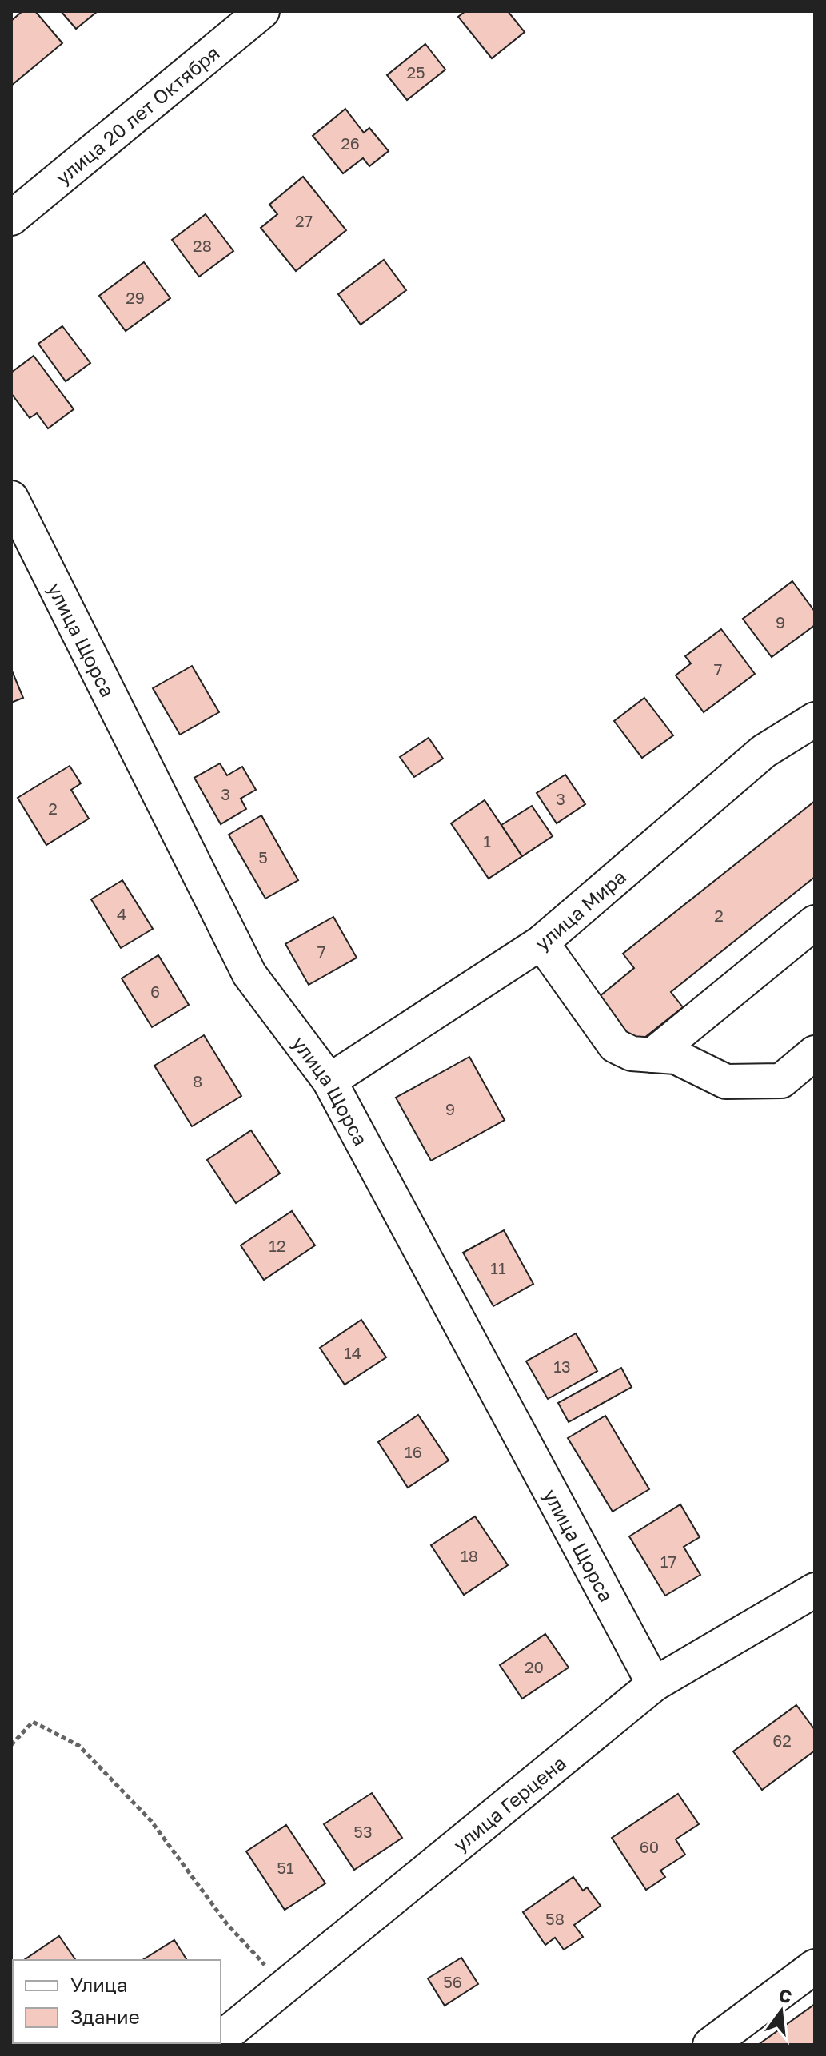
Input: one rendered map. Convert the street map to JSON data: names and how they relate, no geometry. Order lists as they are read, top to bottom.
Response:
{
  "streets": {
    "street": [
      "улица 20 лет Октября",
      "улица Щорса",
      "улица Мира",
      "улица Герцена"
    ]
  },
  "crossings": [
    ["улица Щорса", "улица Мира"],
    ["улица Щорса", "улица Герцена"]
  ],
  "house_numbers": [
    "25",
    "26",
    "27",
    "28",
    "29",
    "9",
    "7",
    "3",
    "3",
    "2",
    "1",
    "5",
    "4",
    "2",
    "7",
    "6",
    "8",
    "9",
    "12",
    "11",
    "14",
    "13",
    "16",
    "18",
    "17",
    "20",
    "62",
    "53",
    "60",
    "51",
    "58",
    "56"
  ],
  "legend": ["Улица", "Здание"],
  "north": "top"
}
